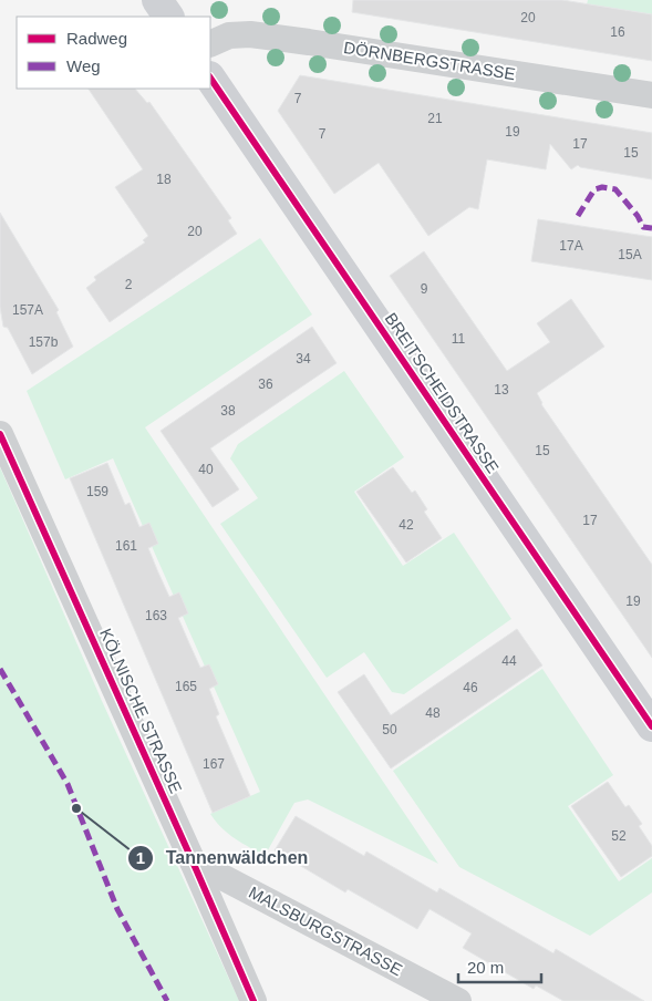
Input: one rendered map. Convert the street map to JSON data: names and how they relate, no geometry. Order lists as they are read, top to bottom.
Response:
{
  "streets": {
    "main road": ["BREITSCHEIDSTRASSE"],
    "street": ["DÖRNBERGSTRASSE", "KÖLNISCHE STRASSE", "MALSBURGSTRASSE"]
  },
  "crossings": [
    ["KÖLNISCHE STRASSE", "MALSBURGSTRASSE"]
  ],
  "places": ["Tannenwäldchen"],
  "house_numbers": [
    "20",
    "16",
    "7",
    "21",
    "19",
    "7",
    "17",
    "15",
    "18",
    "20",
    "17A",
    "15A",
    "2",
    "9",
    "157A",
    "11",
    "157b",
    "34",
    "36",
    "13",
    "38",
    "15",
    "40",
    "159",
    "17",
    "42",
    "161",
    "19",
    "163",
    "44",
    "165",
    "46",
    "48",
    "50",
    "167",
    "52"
  ],
  "legend": ["Radweg", "Weg"],
  "scale_bar": "20 m"
}
